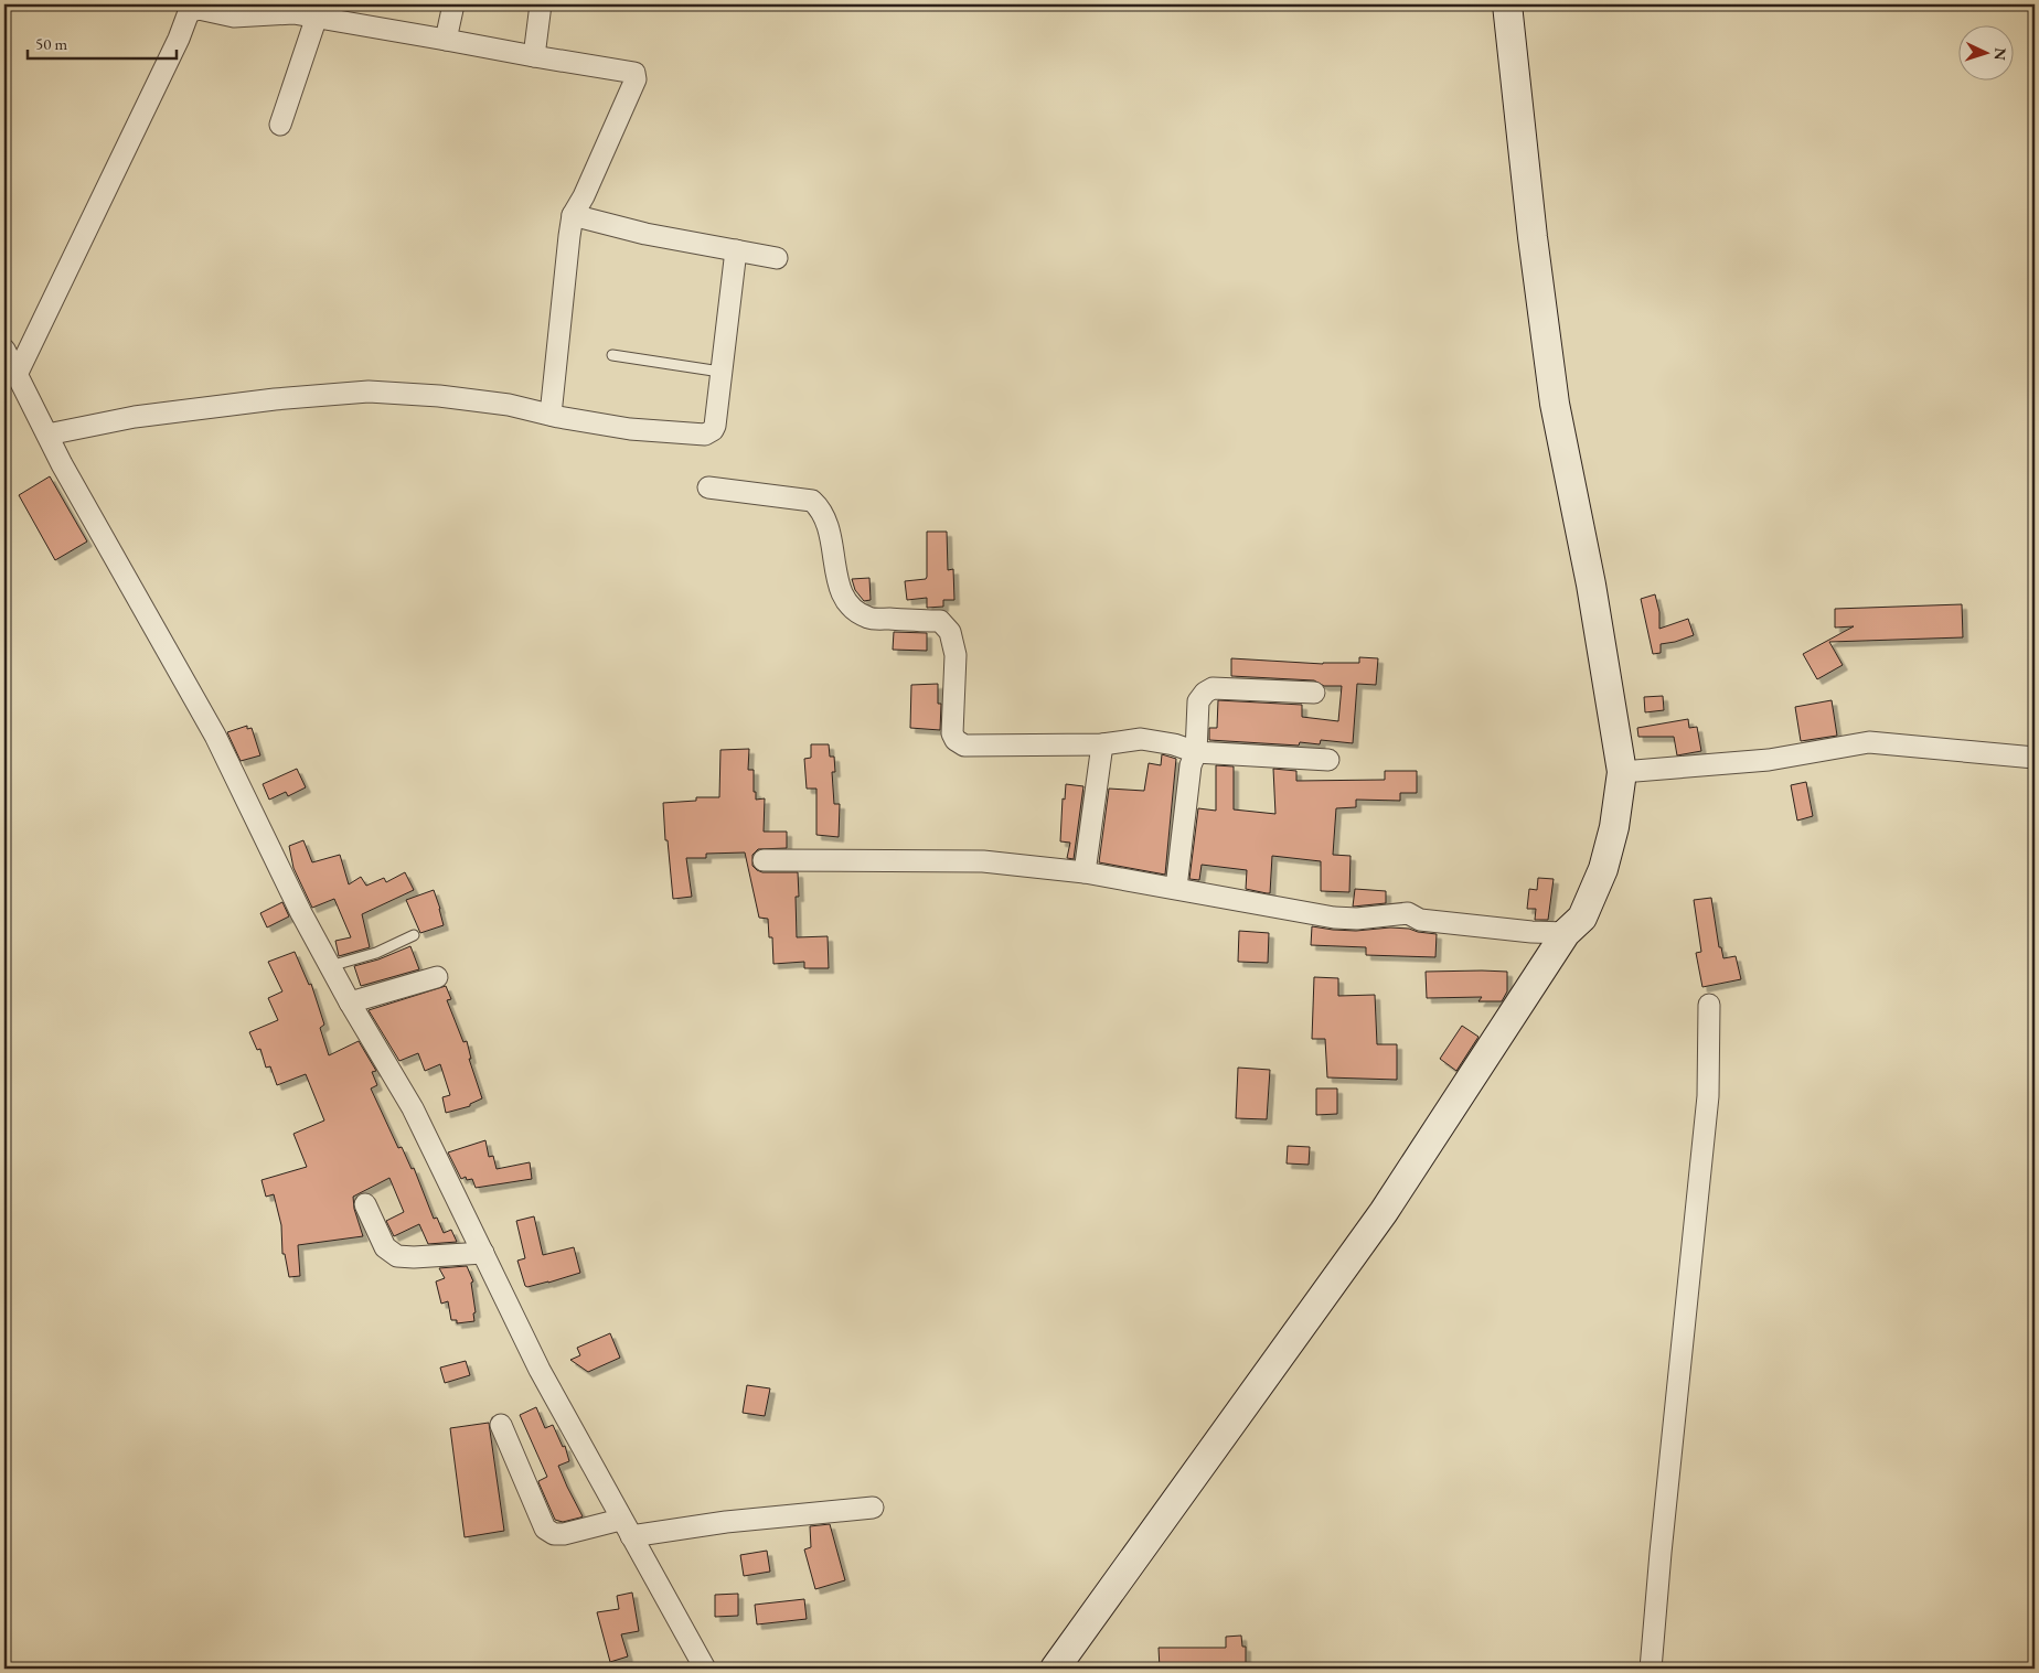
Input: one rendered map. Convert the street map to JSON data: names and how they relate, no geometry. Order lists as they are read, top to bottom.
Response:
{
  "scale_bar": "50 m",
  "north": "right"
}
